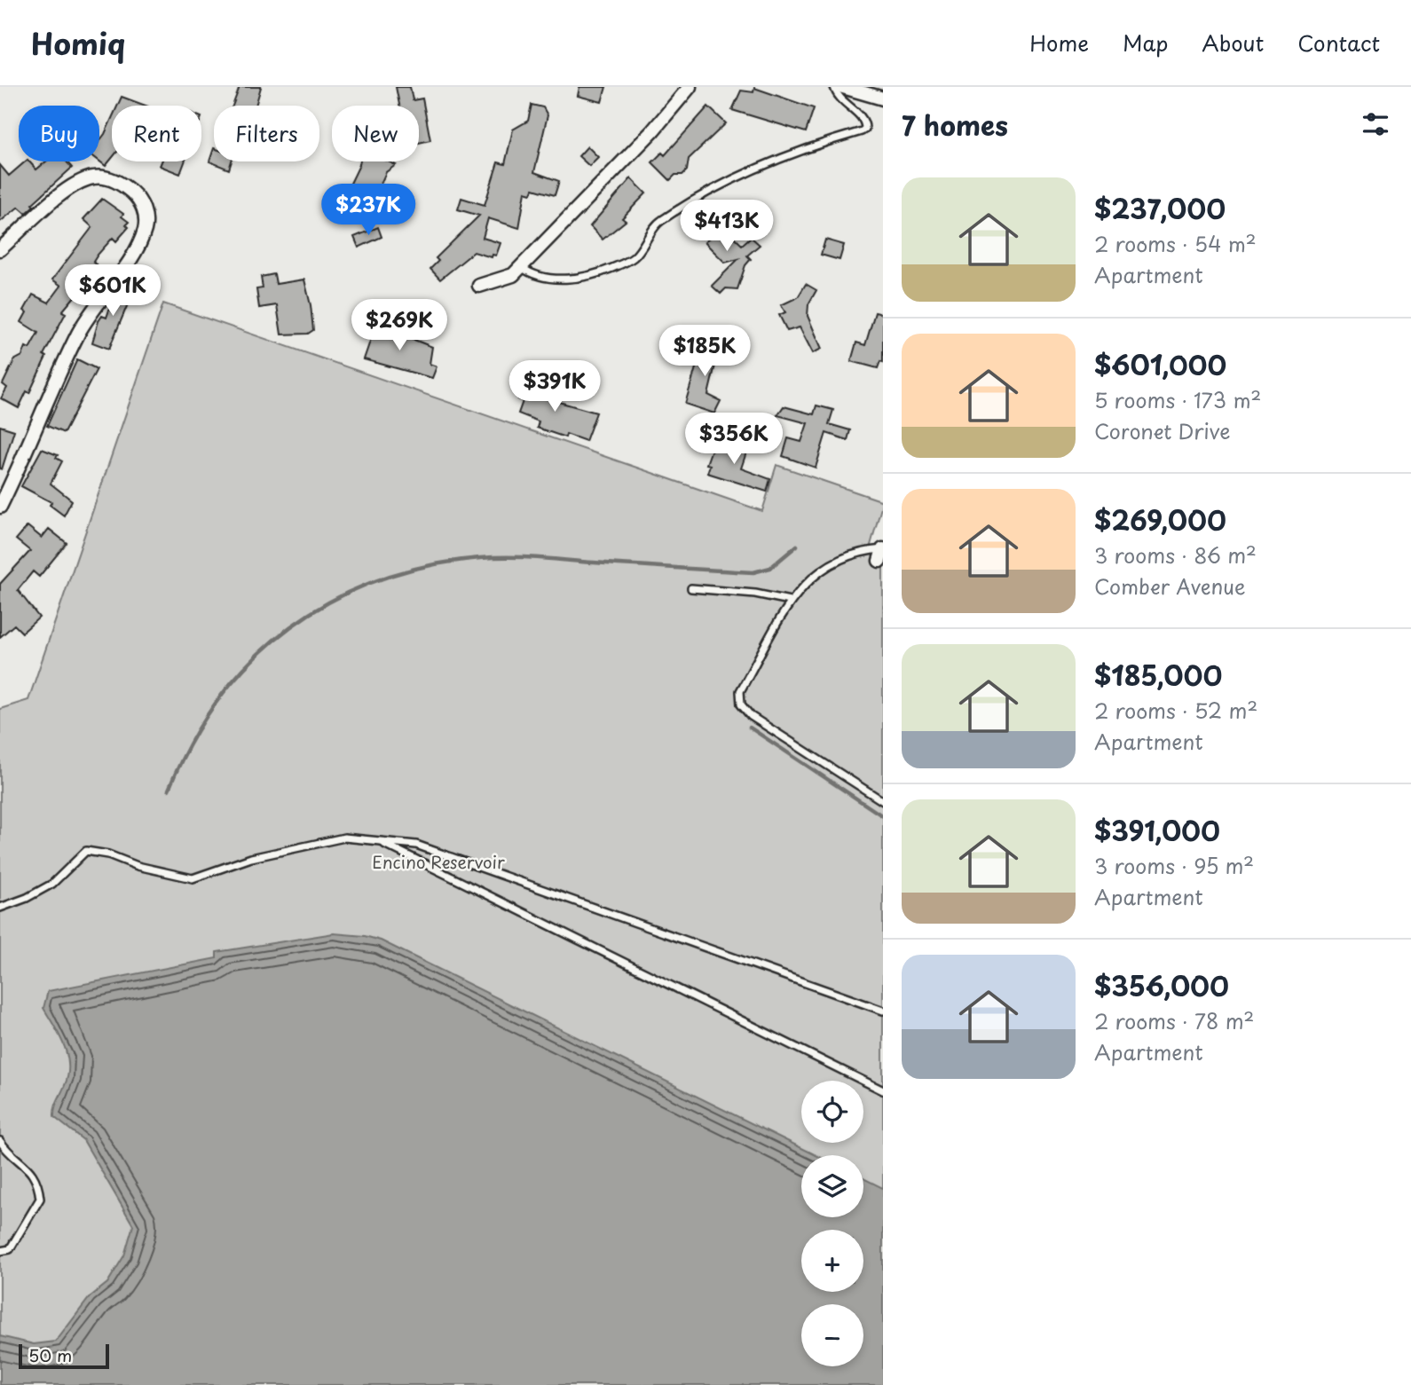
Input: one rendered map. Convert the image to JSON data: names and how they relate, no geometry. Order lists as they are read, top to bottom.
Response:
{
  "parks": ["Encino Reservoir"],
  "scale_bar": "50 m",
  "page": {
    "header": "Homiq",
    "nav": [
      "Home",
      "Map",
      "About",
      "Contact"
    ],
    "heading": "7 homes",
    "chip": [
      "Buy",
      "Rent",
      "Filters",
      "New"
    ],
    "list": [
      {
        "name": "$237,000",
        "note": "2 rooms · 54 m² · Apartment"
      },
      {
        "name": "$601,000",
        "note": "5 rooms · 173 m² · Coronet Drive"
      },
      {
        "name": "$269,000",
        "note": "3 rooms · 86 m² · Comber Avenue"
      },
      {
        "name": "$185,000",
        "note": "2 rooms · 52 m² · Apartment"
      },
      {
        "name": "$391,000",
        "note": "3 rooms · 95 m² · Apartment"
      },
      {
        "name": "$356,000",
        "note": "2 rooms · 78 m² · Apartment"
      }
    ],
    "price": [
      "$237K",
      "$413K",
      "$601K",
      "$269K",
      "$185K",
      "$391K",
      "$356K"
    ],
    "map_buttons": ["+", "−"],
    "scale": "50 m"
  }
}
